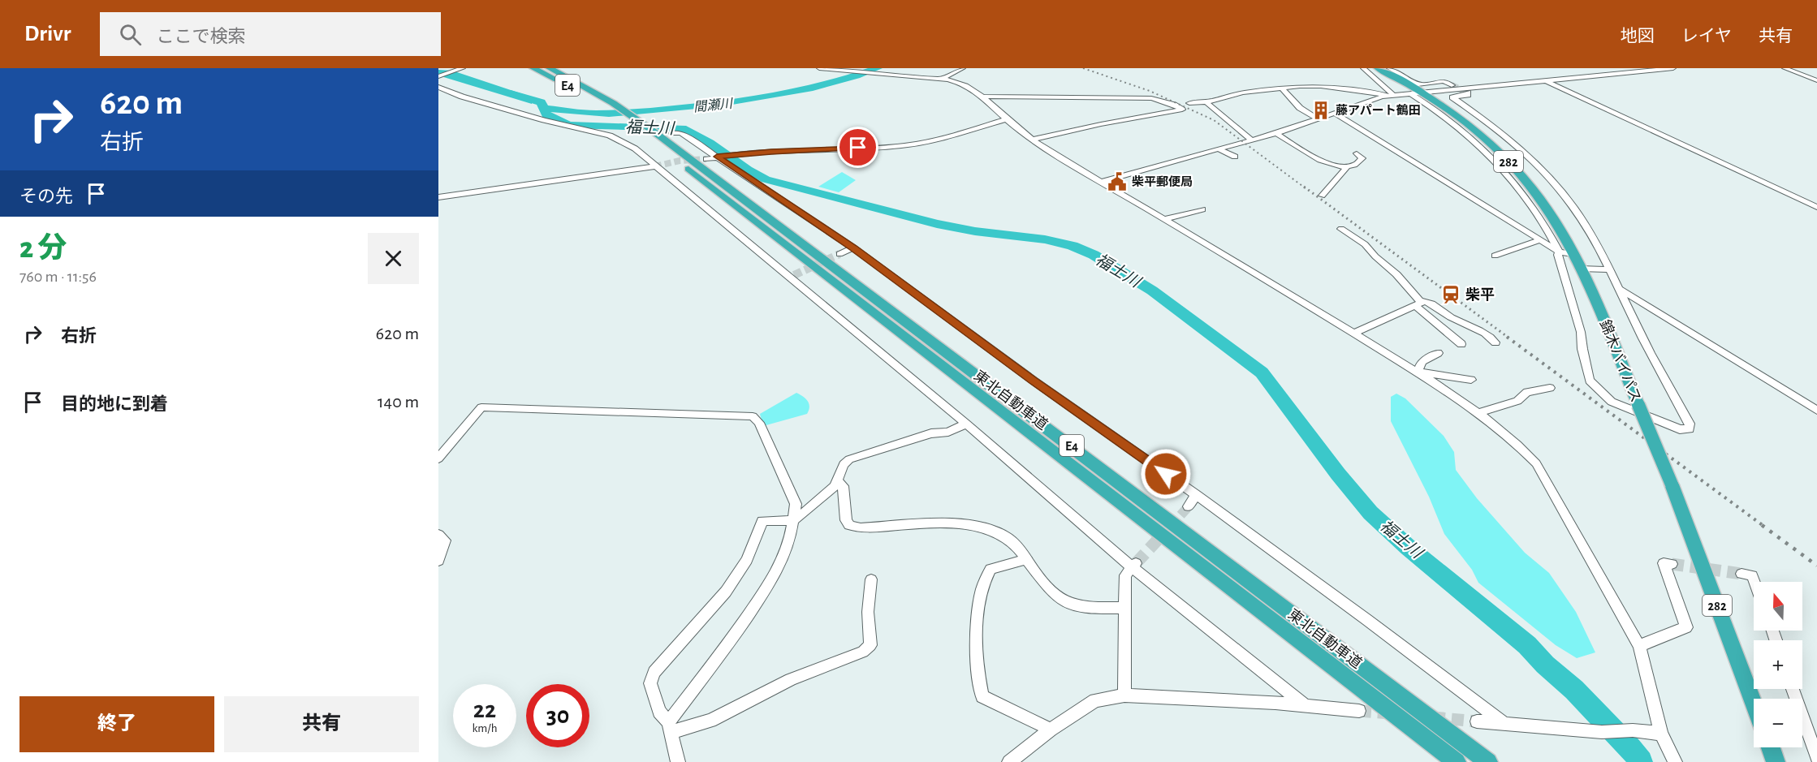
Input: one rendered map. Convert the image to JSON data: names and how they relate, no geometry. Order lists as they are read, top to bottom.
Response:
{
  "streets": {
    "highway": [
      "E4",
      "282",
      "錦木バイパス",
      "東北自動車道"
    ]
  },
  "water": ["間瀬川", "福士川"],
  "places": {
    "building": ["藤アパート鶴田"],
    "public building": ["柴平郵便局"],
    "station": ["柴平"]
  },
  "north": "top",
  "page": {
    "header": "Drivr",
    "search": "ここで検索",
    "nav": ["地図", "レイヤ", "共有"],
    "turn": ["620 m", "右折"],
    "then": "その先",
    "heading": ["2 分", "760 m · 11:56"],
    "list": [
      {
        "name": "右折",
        "value": "620 m"
      },
      {
        "name": "目的地に到着",
        "value": "140 m"
      }
    ],
    "map_buttons": ["+", "−"],
    "speed": "22 km/h",
    "limit": "30",
    "buttons": ["終了", "共有"]
  }
}
